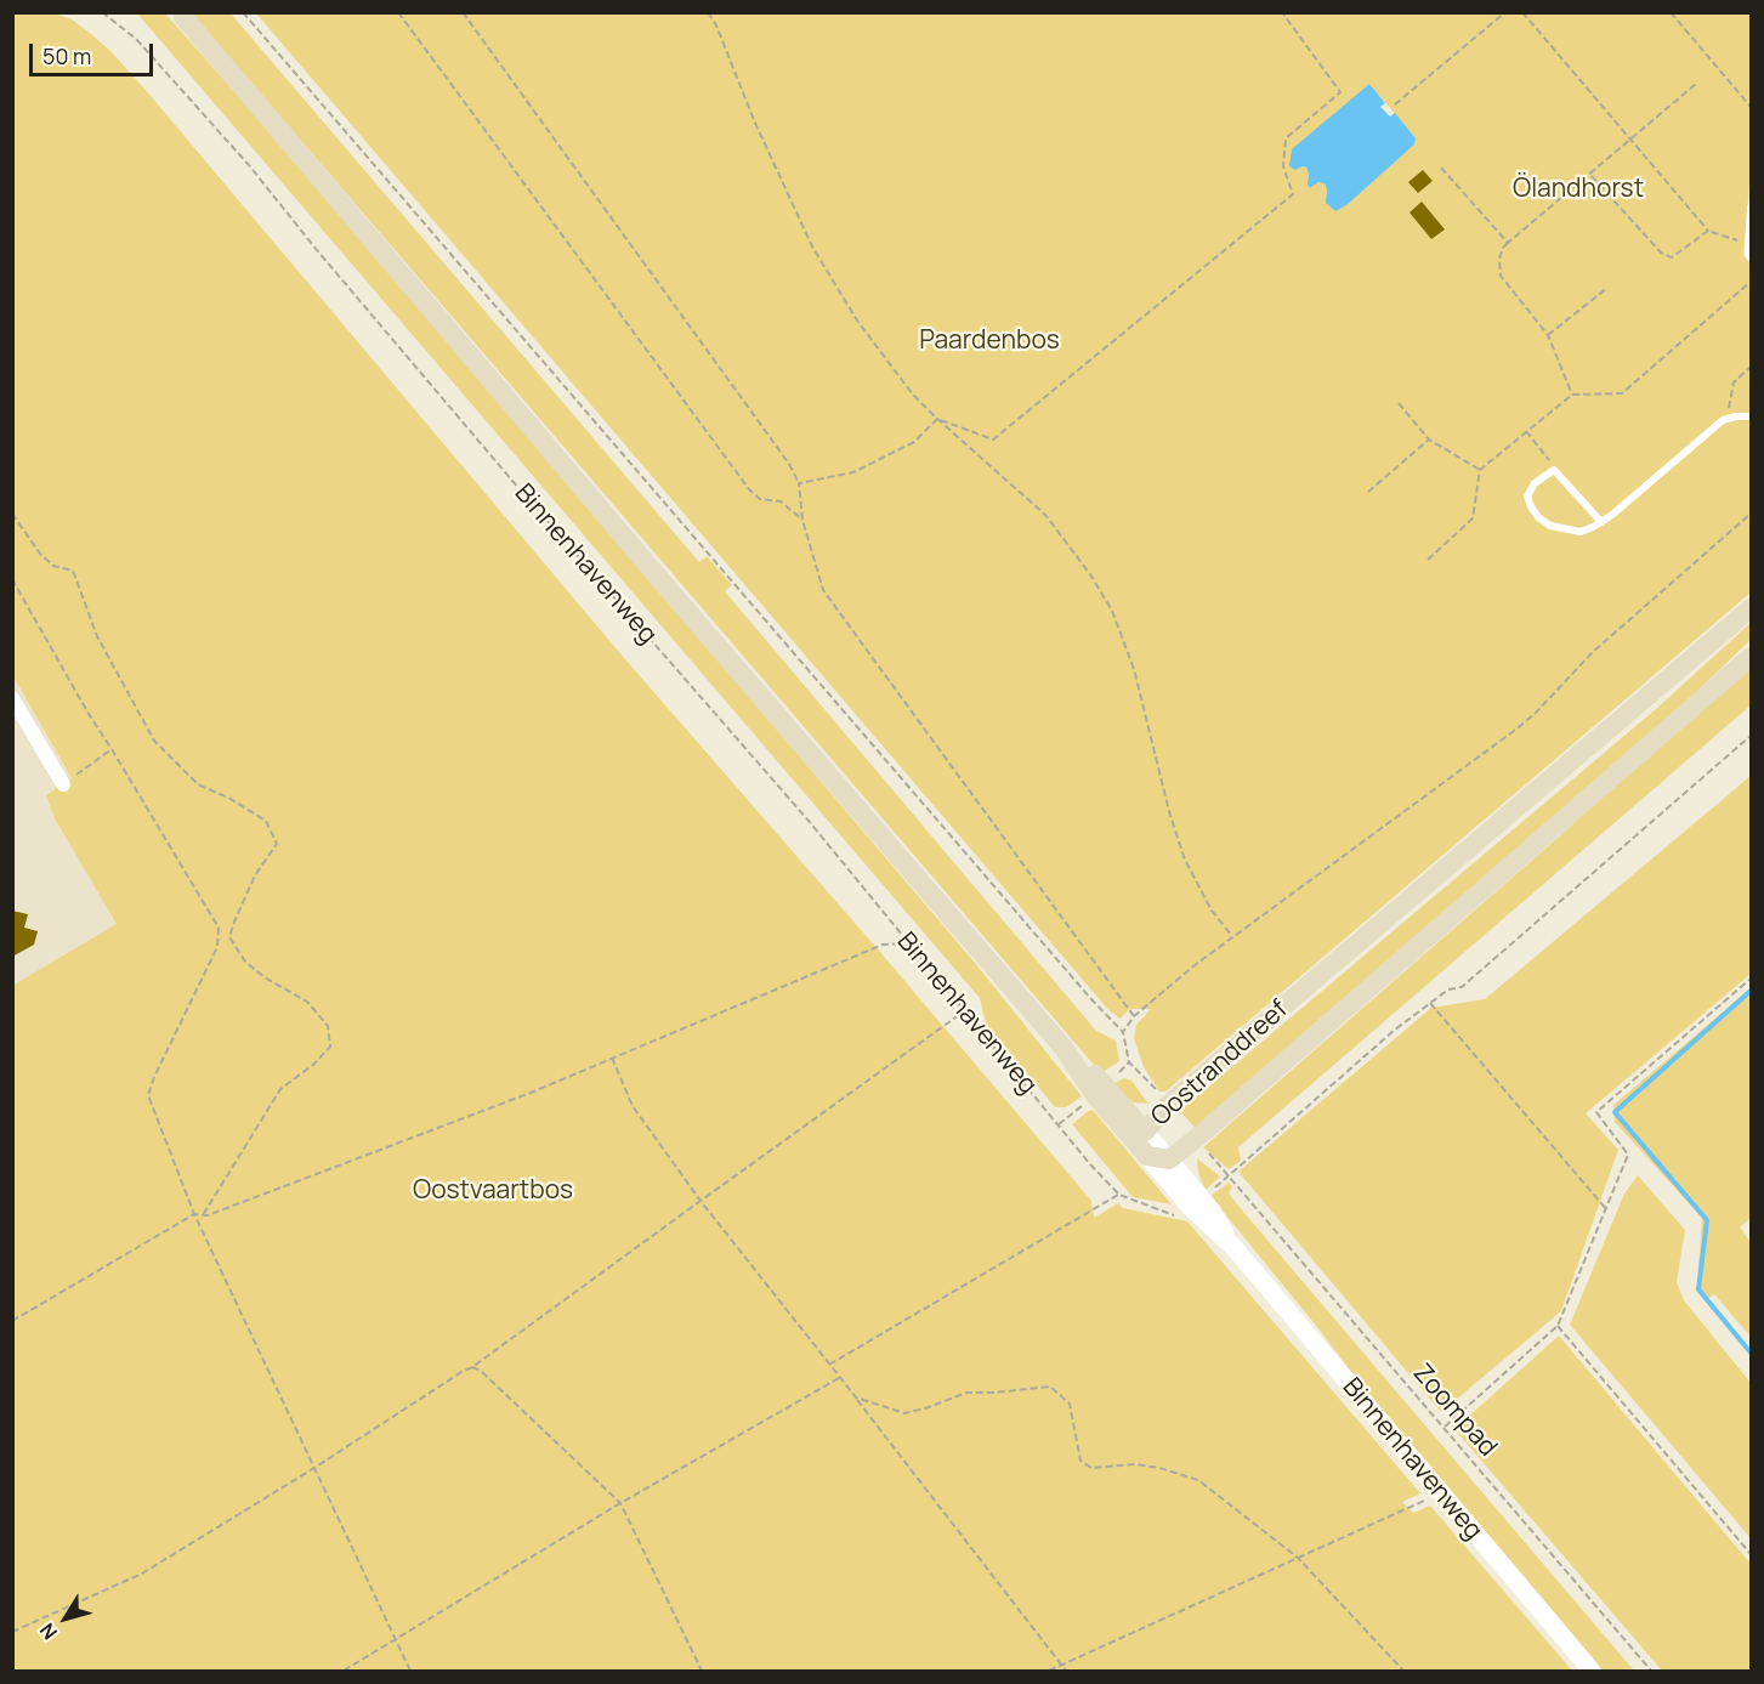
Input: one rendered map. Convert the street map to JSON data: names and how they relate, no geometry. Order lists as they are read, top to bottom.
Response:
{
  "streets": {
    "main road": ["Binnenhavenweg", "Oostranddreef"],
    "path": ["Zoompad"]
  },
  "crossings": [
    ["Binnenhavenweg", "Oostranddreef"],
    ["Oostranddreef", "Zoompad"]
  ],
  "parks": ["Ölandhorst", "Paardenbos", "Oostvaartbos"],
  "scale_bar": "50 m",
  "north": "bottom left"
}
